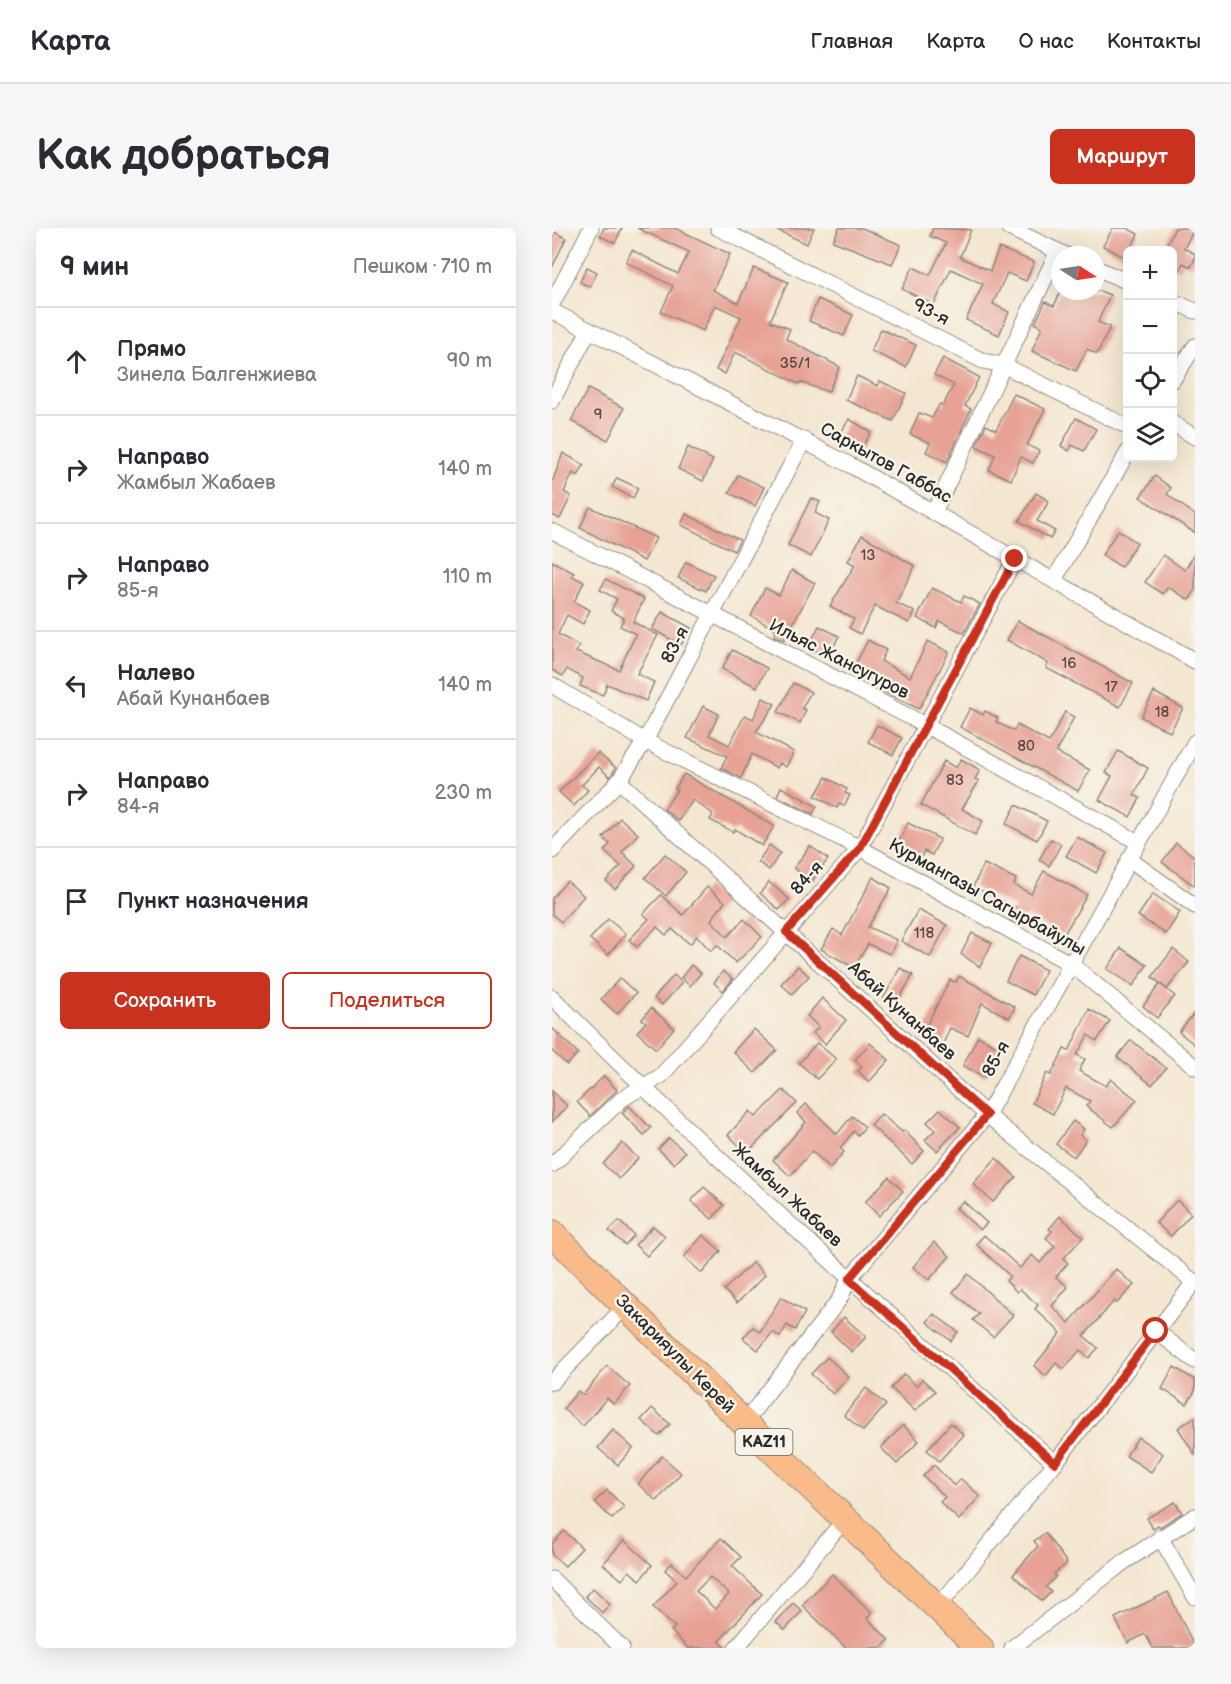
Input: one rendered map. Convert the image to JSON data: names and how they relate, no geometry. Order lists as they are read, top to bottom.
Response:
{
  "streets": {
    "highway": ["Закарияулы Керей", "KAZ11"],
    "street": [
      "93-я",
      "Саркытов Габбас",
      "83-я",
      "Ильяс Жансугуров",
      "84-я",
      "Курмангазы Сагырбайулы",
      "Абай Кунанбаев",
      "85-я",
      "Жамбыл Жабаев"
    ]
  },
  "crossings": [
    ["Саркытов Габбас", "83-я"],
    ["Саркытов Габбас", "84-я"],
    ["83-я", "Ильяс Жансугуров"],
    ["83-я", "Курмангазы Сагырбайулы"],
    ["83-я", "Абай Кунанбаев"],
    ["Ильяс Жансугуров", "84-я"],
    ["Ильяс Жансугуров", "85-я"],
    ["84-я", "Курмангазы Сагырбайулы"],
    ["84-я", "Абай Кунанбаев"],
    ["84-я", "Жамбыл Жабаев"],
    ["Курмангазы Сагырбайулы", "85-я"],
    ["Абай Кунанбаев", "85-я"],
    ["85-я", "Жамбыл Жабаев"],
    ["85-я", "Закарияулы Керей"]
  ],
  "house_numbers": [
    "35/1",
    "9",
    "13",
    "16",
    "17",
    "18",
    "80",
    "83",
    "118"
  ],
  "north": "right",
  "page": {
    "header": "Карта",
    "nav": [
      "Главная",
      "Карта",
      "О нас",
      "Контакты"
    ],
    "buttons": [
      "Маршрут",
      ["Сохранить", "Поделиться"]
    ],
    "title": "Как добраться",
    "heading": ["9 мин", "Пешком · 710 m"],
    "map_buttons": ["+", "−"],
    "list": [
      ["Прямо", "Зинела Балгенжиева", "90 m"],
      ["Направо", "Жамбыл Жабаев", "140 m"],
      ["Направо", "85-я", "110 m"],
      ["Налево", "Абай Кунанбаев", "140 m"],
      ["Направо", "84-я", "230 m"],
      "Пункт назначения"
    ]
  }
}
